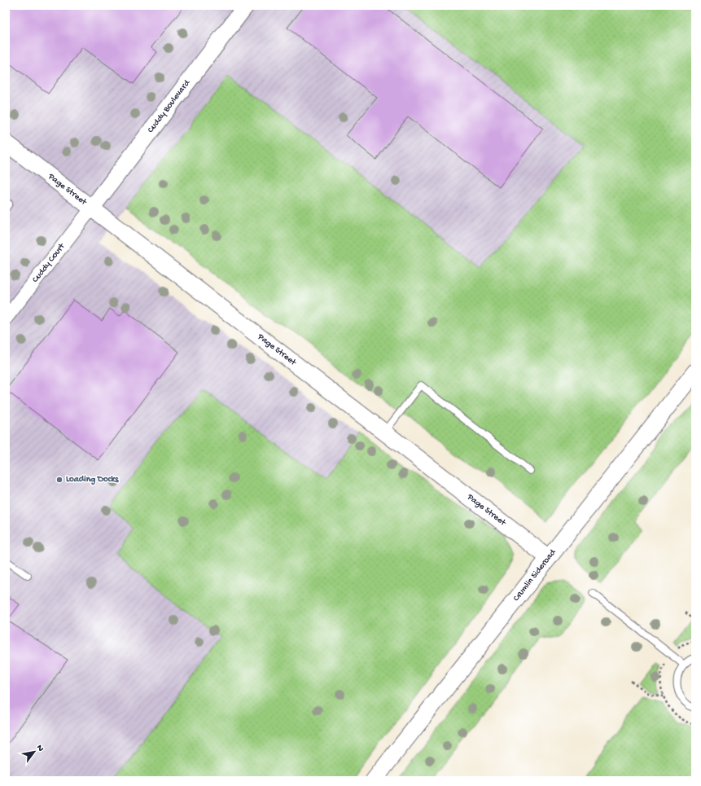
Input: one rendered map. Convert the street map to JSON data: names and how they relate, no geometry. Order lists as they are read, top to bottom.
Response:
{
  "streets": {
    "street": [
      "Cuddy Boulevard",
      "Page Street",
      "Cuddy Court",
      "Crumlin Sideroad"
    ]
  },
  "crossings": [
    ["Cuddy Boulevard", "Page Street"],
    ["Cuddy Boulevard", "Cuddy Court"],
    ["Page Street", "Cuddy Court"],
    ["Page Street", "Crumlin Sideroad"]
  ],
  "places": ["Loading Docks"],
  "north": "top right"
}
